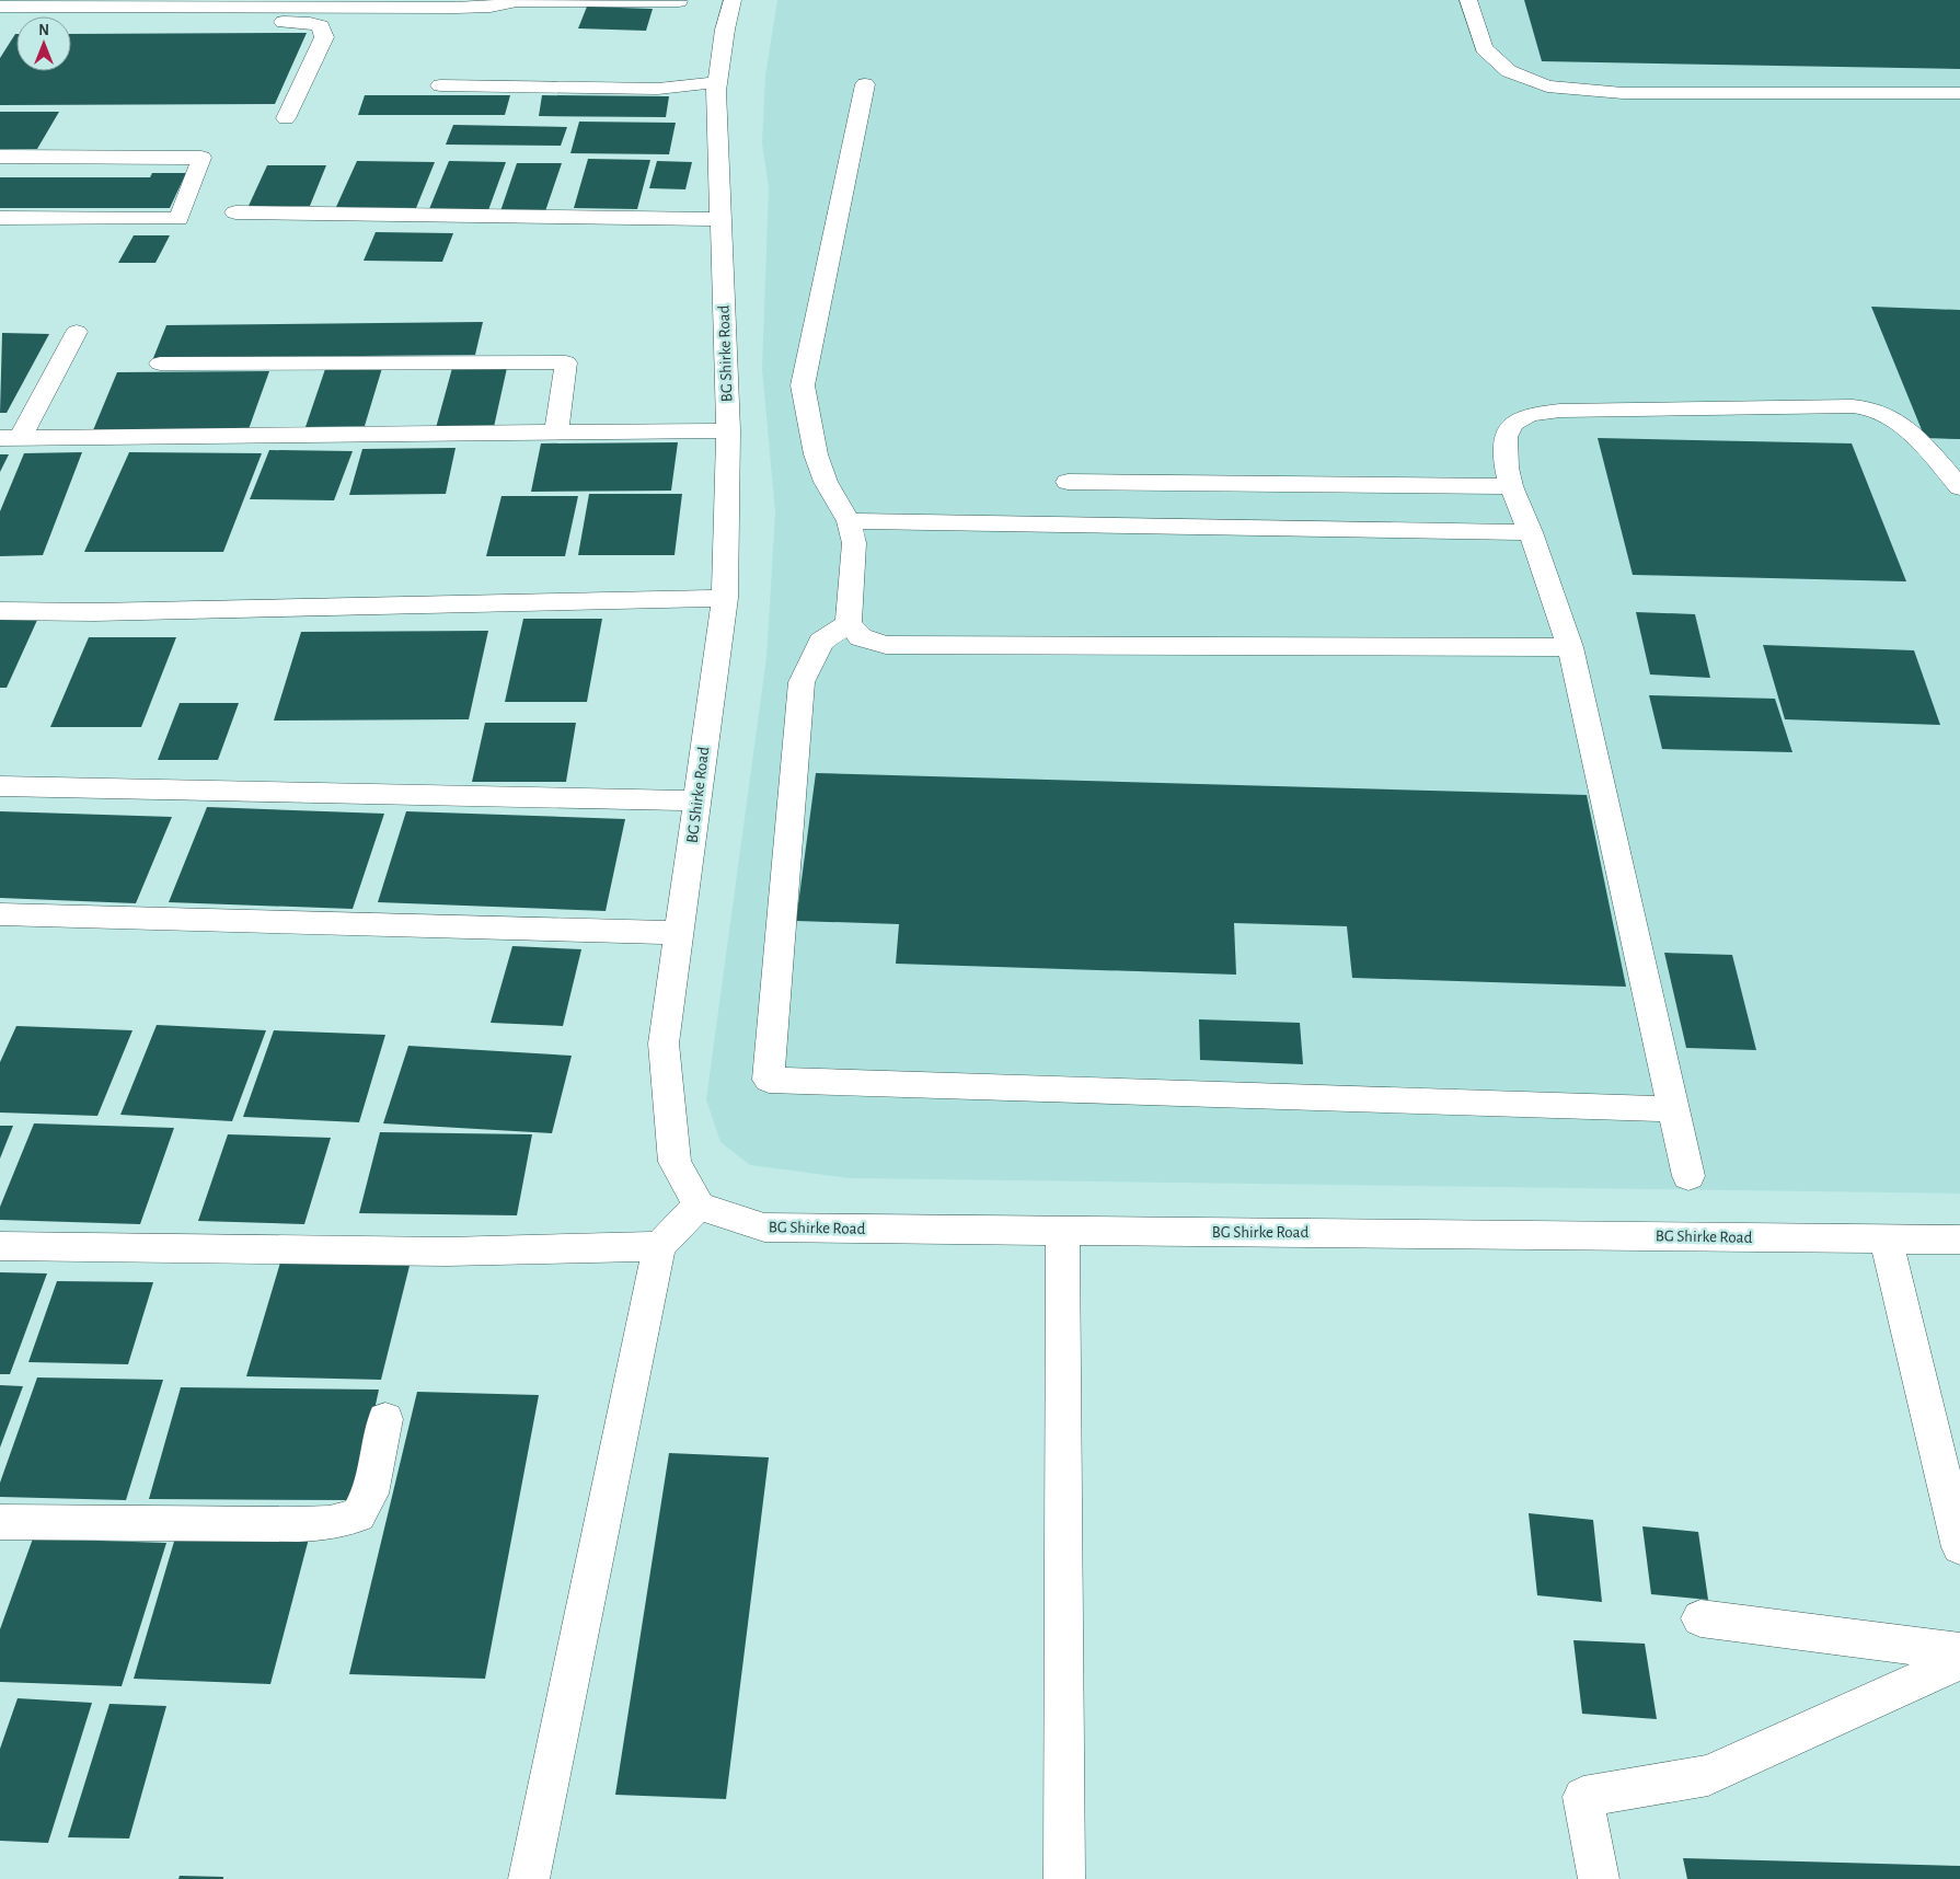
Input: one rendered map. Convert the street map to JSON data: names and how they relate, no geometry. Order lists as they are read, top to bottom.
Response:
{
  "streets": {
    "street": ["BG Shirke Road"]
  },
  "north": "top"
}
